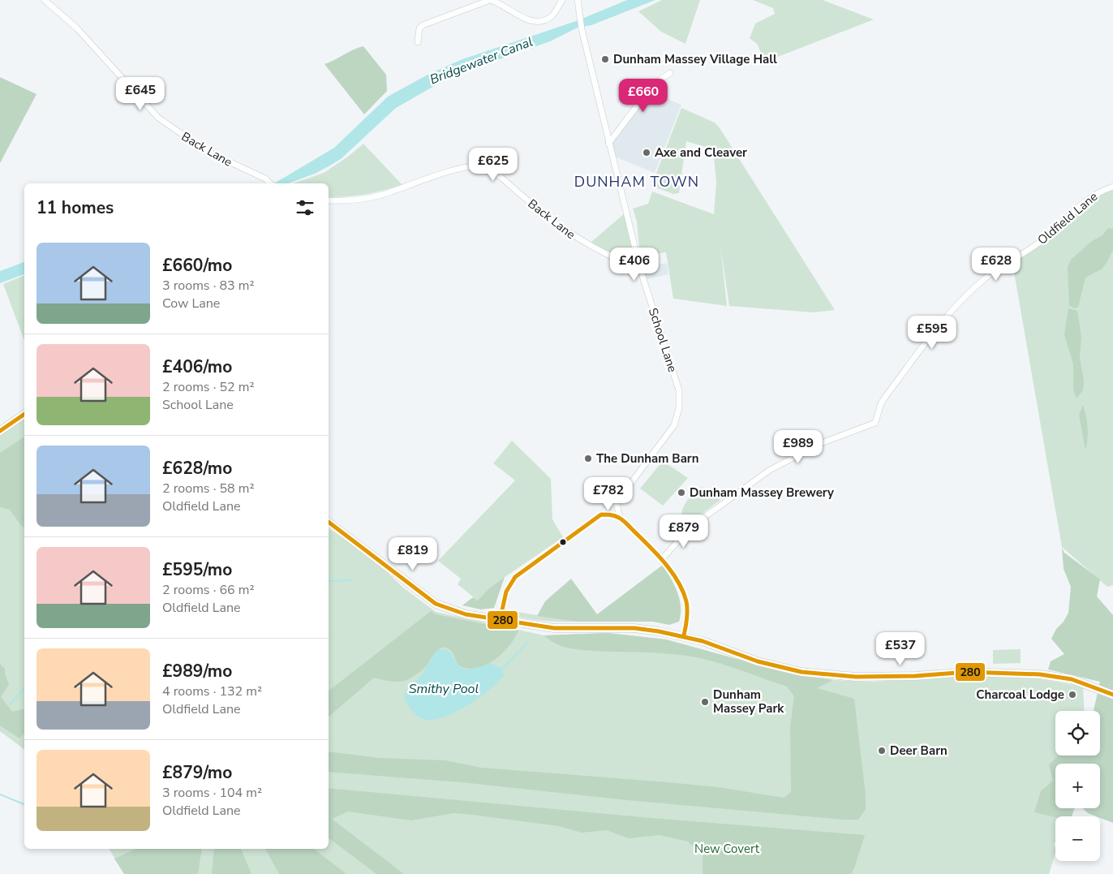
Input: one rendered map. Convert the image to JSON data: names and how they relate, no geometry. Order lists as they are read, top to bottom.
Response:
{
  "streets": {
    "street": ["Back Lane", "Oldfield Lane", "School Lane"]
  },
  "crossings": [
    ["Back Lane", "School Lane"]
  ],
  "districts": ["DUNHAM TOWN"],
  "water": ["Bridgewater Canal", "Smithy Pool"],
  "parks": ["New Covert"],
  "places": [
    "Dunham Massey Village Hall",
    "Axe and Cleaver",
    "The Dunham Barn",
    "Dunham Massey Brewery",
    "Charcoal Lodge",
    "Dunham Massey Park",
    "Deer Barn"
  ],
  "lines": ["transit line 280"],
  "page": {
    "price": [
      "£645",
      "£660",
      "£625",
      "£406",
      "£628",
      "£595",
      "£989",
      "£782",
      "£879",
      "£819",
      "£537"
    ],
    "heading": "11 homes",
    "list": [
      {
        "name": "£660/mo",
        "note": "3 rooms · 83 m² · Cow Lane"
      },
      {
        "name": "£406/mo",
        "note": "2 rooms · 52 m² · School Lane"
      },
      {
        "name": "£628/mo",
        "note": "2 rooms · 58 m² · Oldfield Lane"
      },
      {
        "name": "£595/mo",
        "note": "2 rooms · 66 m² · Oldfield Lane"
      },
      {
        "name": "£989/mo",
        "note": "4 rooms · 132 m² · Oldfield Lane"
      },
      {
        "name": "£879/mo",
        "note": "3 rooms · 104 m² · Oldfield Lane"
      }
    ],
    "map_buttons": ["+", "−"]
  }
}
